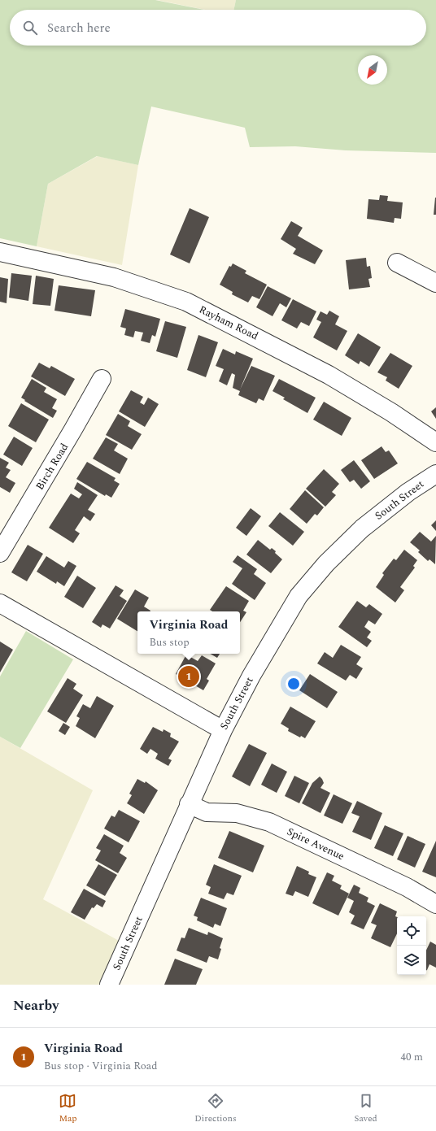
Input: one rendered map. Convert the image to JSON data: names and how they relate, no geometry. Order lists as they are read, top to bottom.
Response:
{
  "streets": {
    "street": [
      "Rayham Road",
      "Birch Road",
      "South Street",
      "Spire Avenue"
    ]
  },
  "crossings": [
    ["South Street", "Spire Avenue"]
  ],
  "north": "bottom left",
  "page": {
    "search": "Search here",
    "popup": ["Virginia Road", "Bus stop"],
    "pins": "1",
    "heading": "Nearby",
    "list": [
      {
        "mark": "1",
        "name": "Virginia Road",
        "note": "Bus stop · Virginia Road",
        "value": "40 m"
      }
    ],
    "nav": ["Map", "Directions", "Saved"]
  }
}
